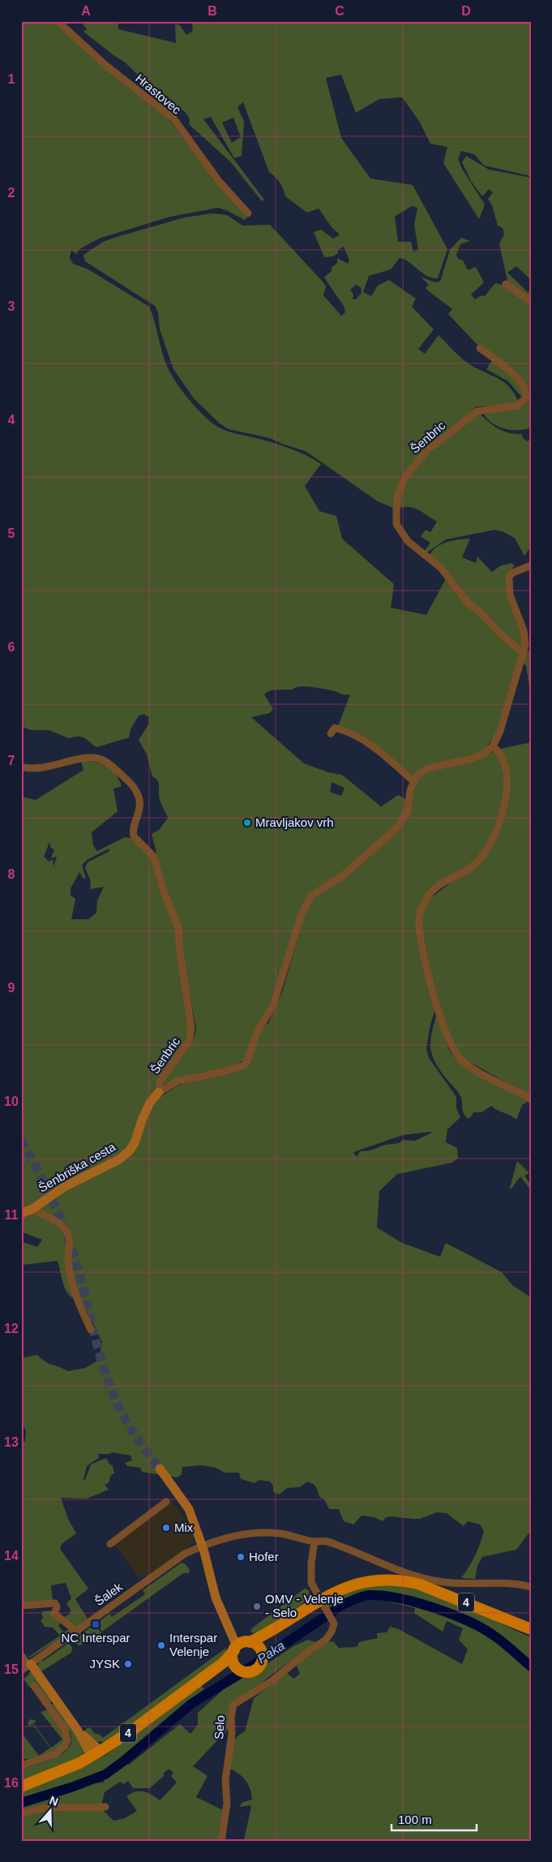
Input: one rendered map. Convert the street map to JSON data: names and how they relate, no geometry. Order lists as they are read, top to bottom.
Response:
{
  "streets": {
    "main road": ["4"],
    "street": [
      "Hrastovec",
      "Šenbric",
      "Šenbriška cesta",
      "Šalek",
      "Selo"
    ]
  },
  "crossings": [
    ["Šenbric", "Šenbriška cesta"],
    ["4", "Selo"]
  ],
  "water": ["Paka"],
  "places": {
    "other": [
      "Mravljakov vrh",
      "Mix",
      "Hofer",
      "OMV - Velenje - Selo",
      "Interspar Velenje",
      "JYSK"
    ],
    "transit": ["NC Interspar"]
  },
  "scale_bar": "100 m",
  "north": "top",
  "grid": {
    "columns": [
      "A",
      "B",
      "C",
      "D"
    ],
    "rows": [
      "1",
      "2",
      "3",
      "4",
      "5",
      "6",
      "7",
      "8",
      "9",
      "10",
      "11",
      "12",
      "13",
      "14",
      "15",
      "16"
    ]
  }
}
